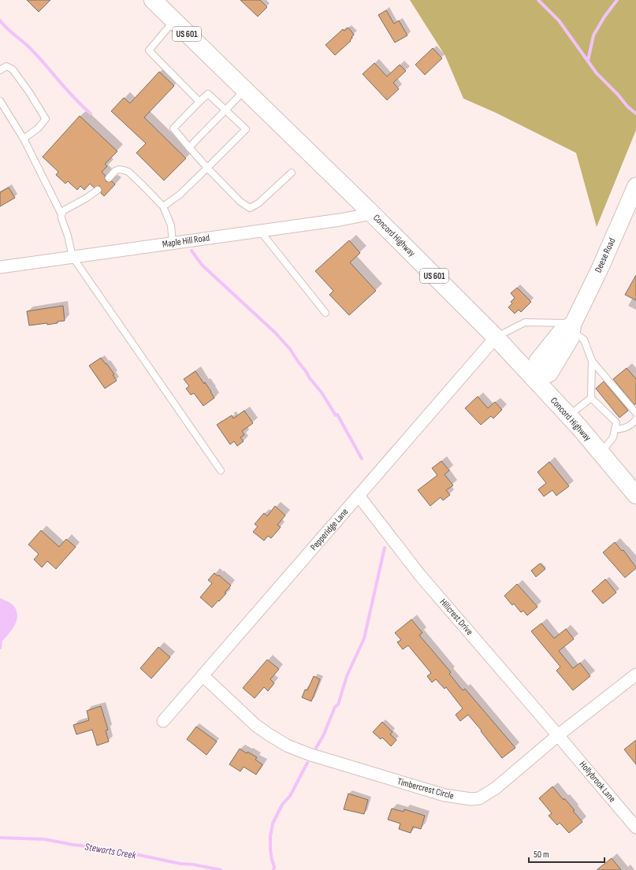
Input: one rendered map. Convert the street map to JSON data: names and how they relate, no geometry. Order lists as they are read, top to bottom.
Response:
{
  "streets": {
    "highway": ["US 601", "Concord Highway"],
    "street": [
      "Maple Hill Road",
      "Deese Road",
      "Pepperidge Lane",
      "Hillcrest Drive",
      "Hollybrook Lane",
      "Timbercrest Circle"
    ]
  },
  "crossings": [
    ["Concord Highway", "Maple Hill Road"],
    ["Concord Highway", "Deese Road"],
    ["Concord Highway", "Pepperidge Lane"],
    ["Pepperidge Lane", "Hillcrest Drive"],
    ["Pepperidge Lane", "Timbercrest Circle"],
    ["Hillcrest Drive", "Hollybrook Lane"],
    ["Hillcrest Drive", "Timbercrest Circle"],
    ["Hollybrook Lane", "Timbercrest Circle"]
  ],
  "water": ["Stewarts Creek"],
  "scale_bar": "50 m"
}
